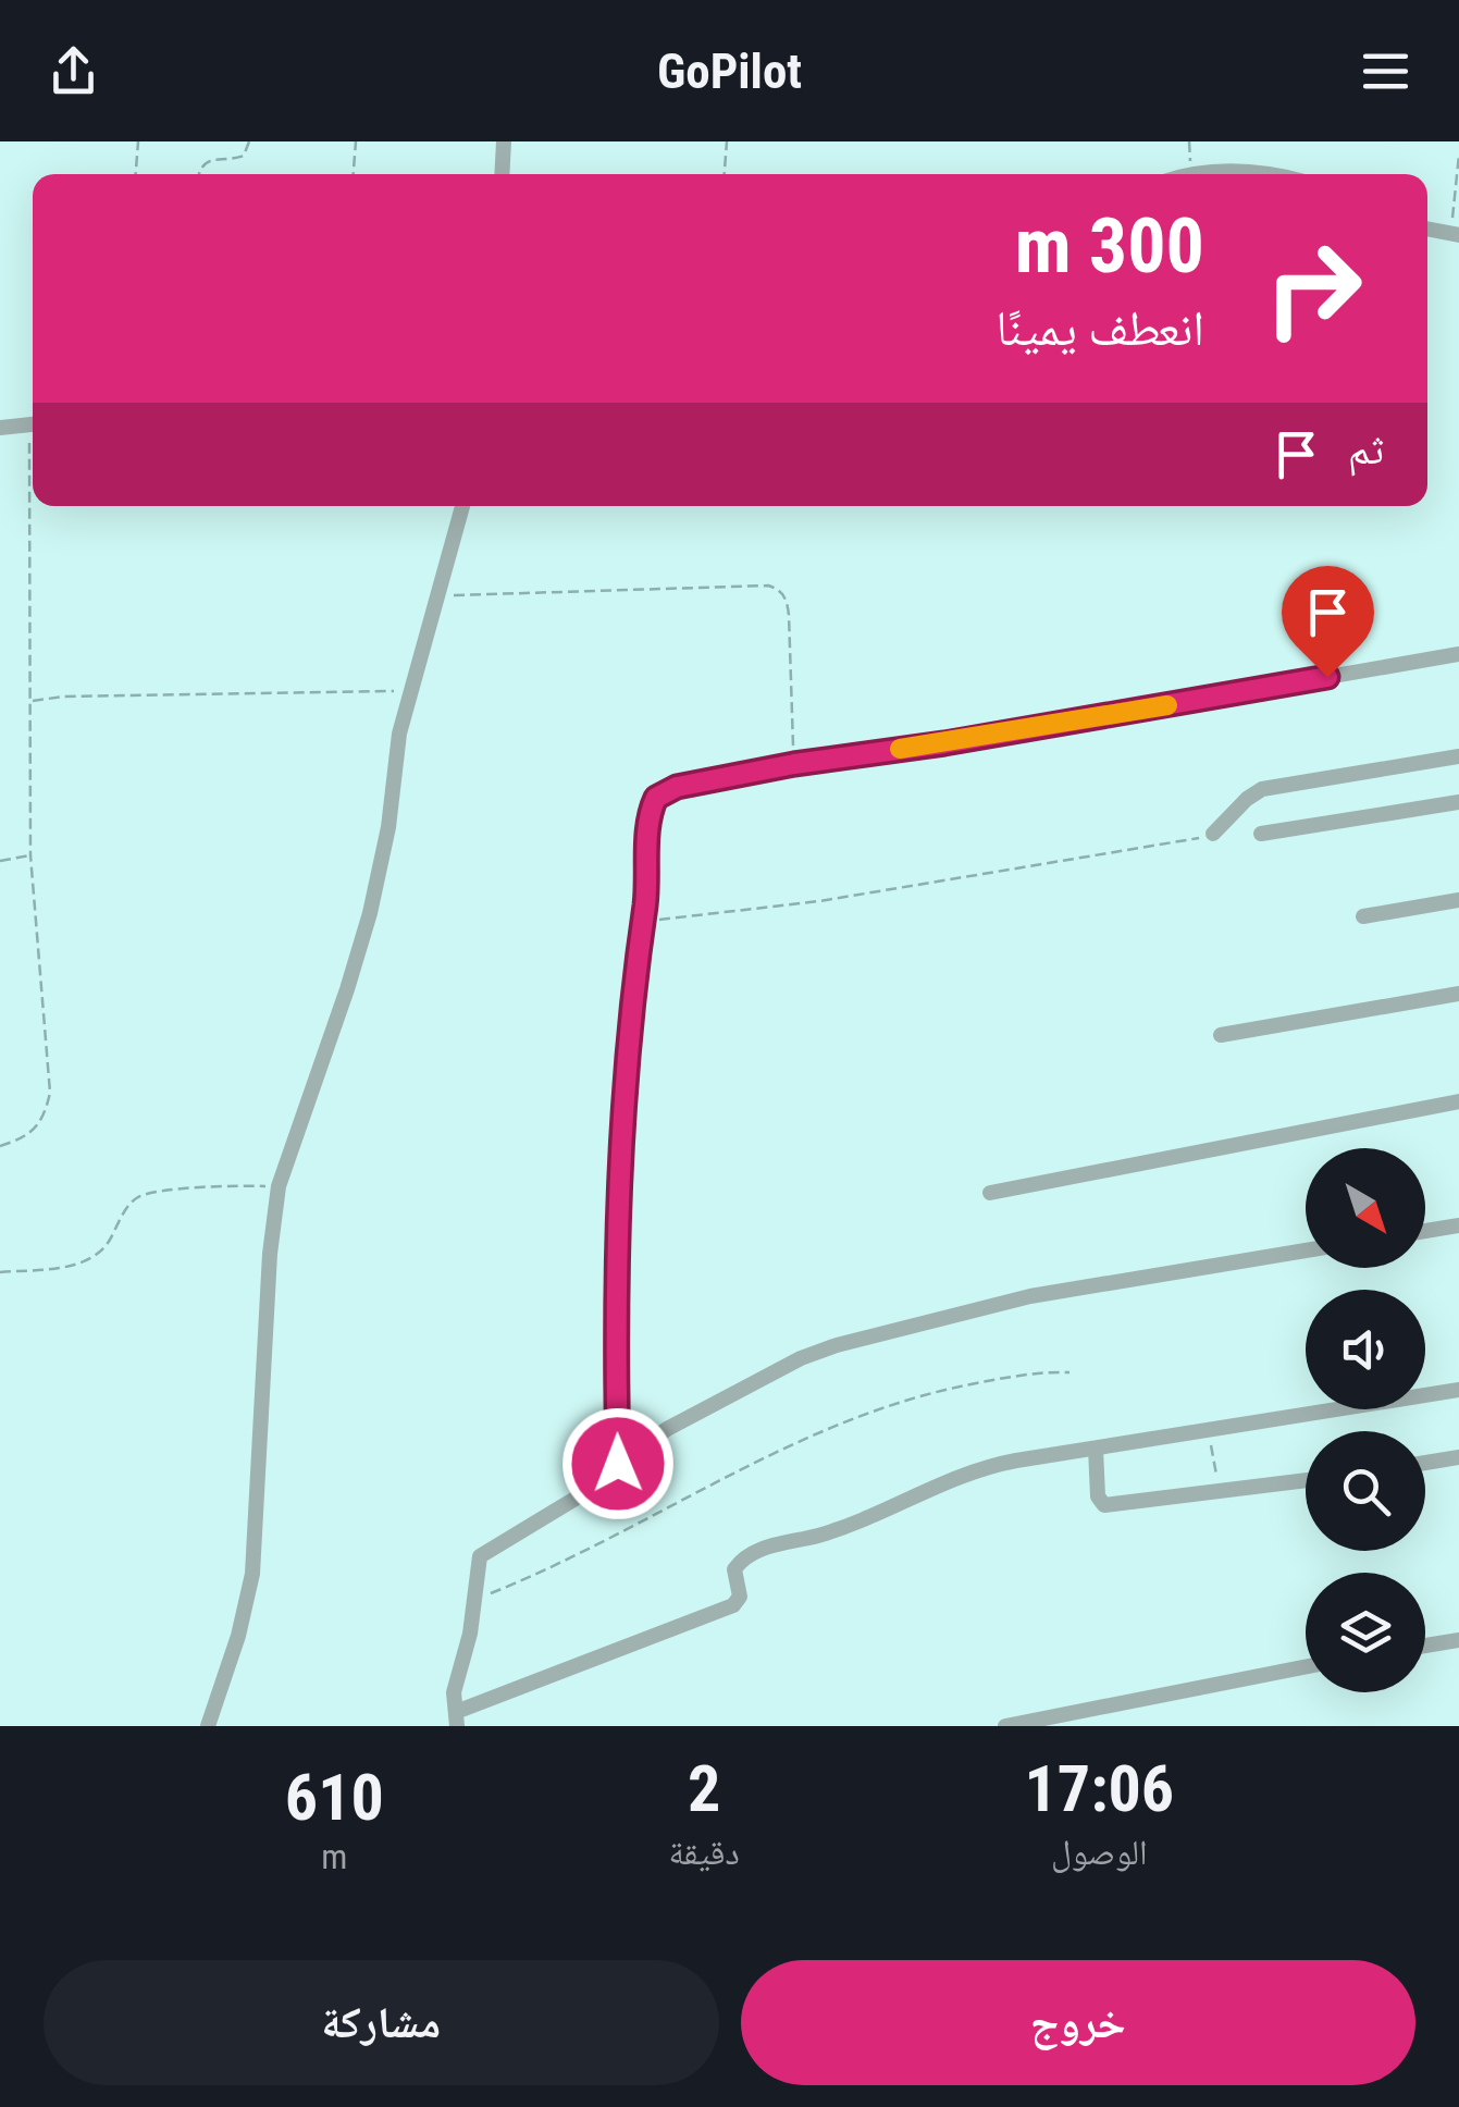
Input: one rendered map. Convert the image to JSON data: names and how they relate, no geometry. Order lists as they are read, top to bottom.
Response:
{
  "north": "bottom right",
  "page": {
    "header": "GoPilot",
    "turn": ["300 m", "انعطف يمينًا"],
    "then": "ثم",
    "eta": [
      "17:06",
      "الوصول",
      "2",
      "دقيقة",
      "610",
      "m"
    ],
    "buttons": ["خروج", "مشاركة"]
  }
}
